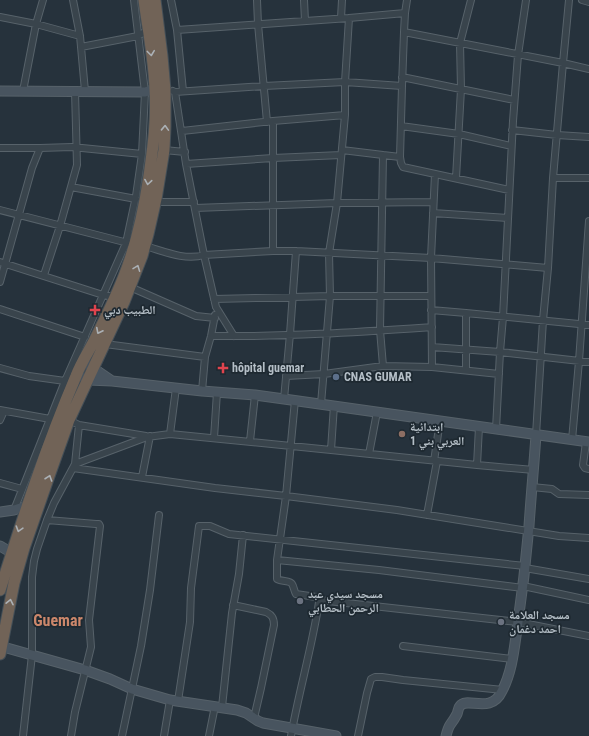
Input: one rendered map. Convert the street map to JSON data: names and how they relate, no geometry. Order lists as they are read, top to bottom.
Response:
{
  "districts": ["Guemar"],
  "places": {
    "health": ["الطبيب دبي", "hôpital guemar"],
    "other": [
      "CNAS GUMAR",
      "ابتدائية العربي بني 1",
      "مسجد سيدي عبد الرحمن الحطابي",
      "مسجد العلامة احمد دغمان"
    ]
  }
}
